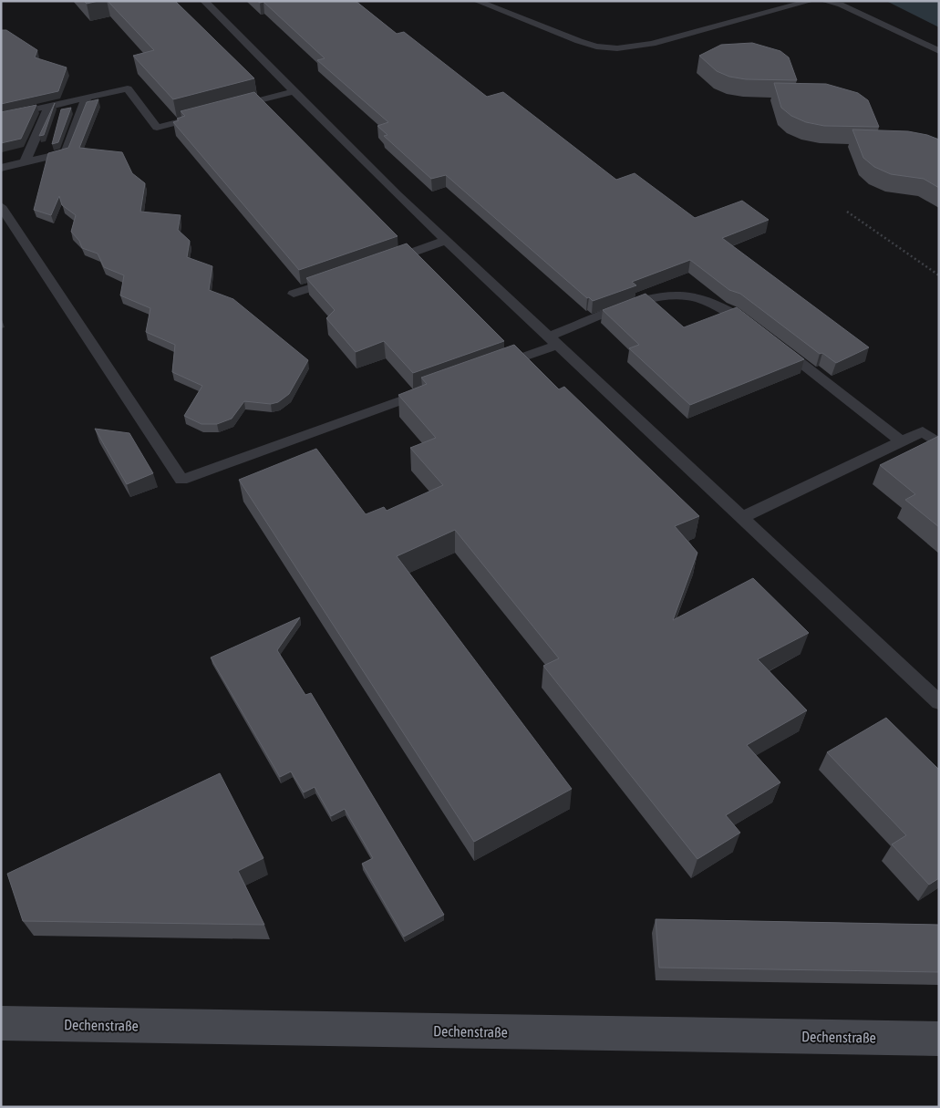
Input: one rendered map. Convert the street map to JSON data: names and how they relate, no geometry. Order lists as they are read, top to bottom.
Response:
{
  "streets": {
    "street": ["Dechenstraße"]
  }
}
